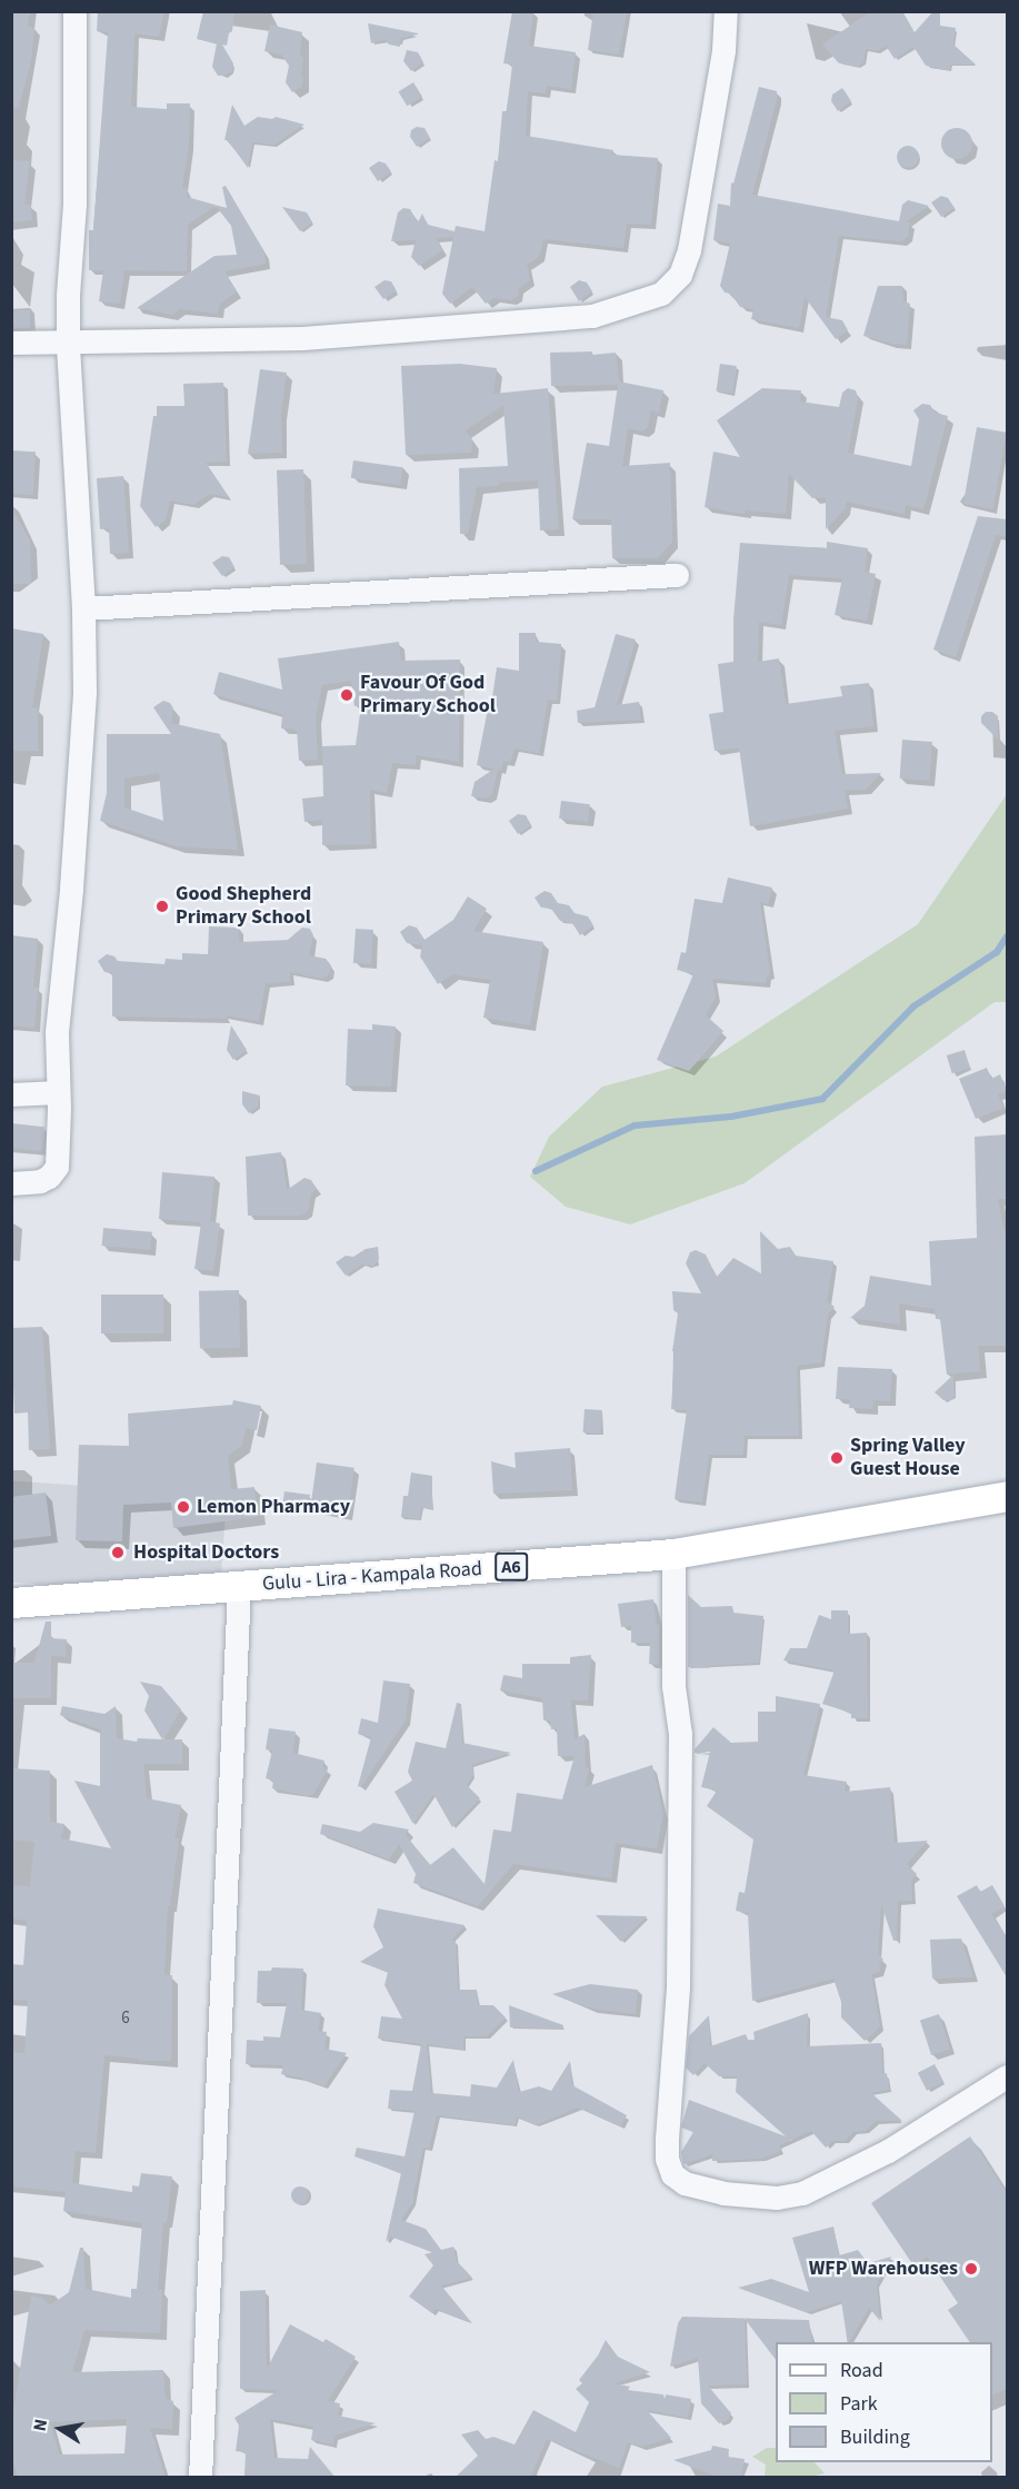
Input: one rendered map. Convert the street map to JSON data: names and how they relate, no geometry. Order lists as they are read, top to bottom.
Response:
{
  "streets": {
    "main road": ["A6", "Gulu - Lira - Kampala Road"]
  },
  "places": [
    "Favour Of God Primary School",
    "Good Shepherd Primary School",
    "Spring Valley Guest House",
    "Lemon Pharmacy",
    "Hospital Doctors",
    "WFP Warehouses"
  ],
  "house_numbers": ["6"],
  "legend": ["Road", "Park", "Building"],
  "north": "left"
}
